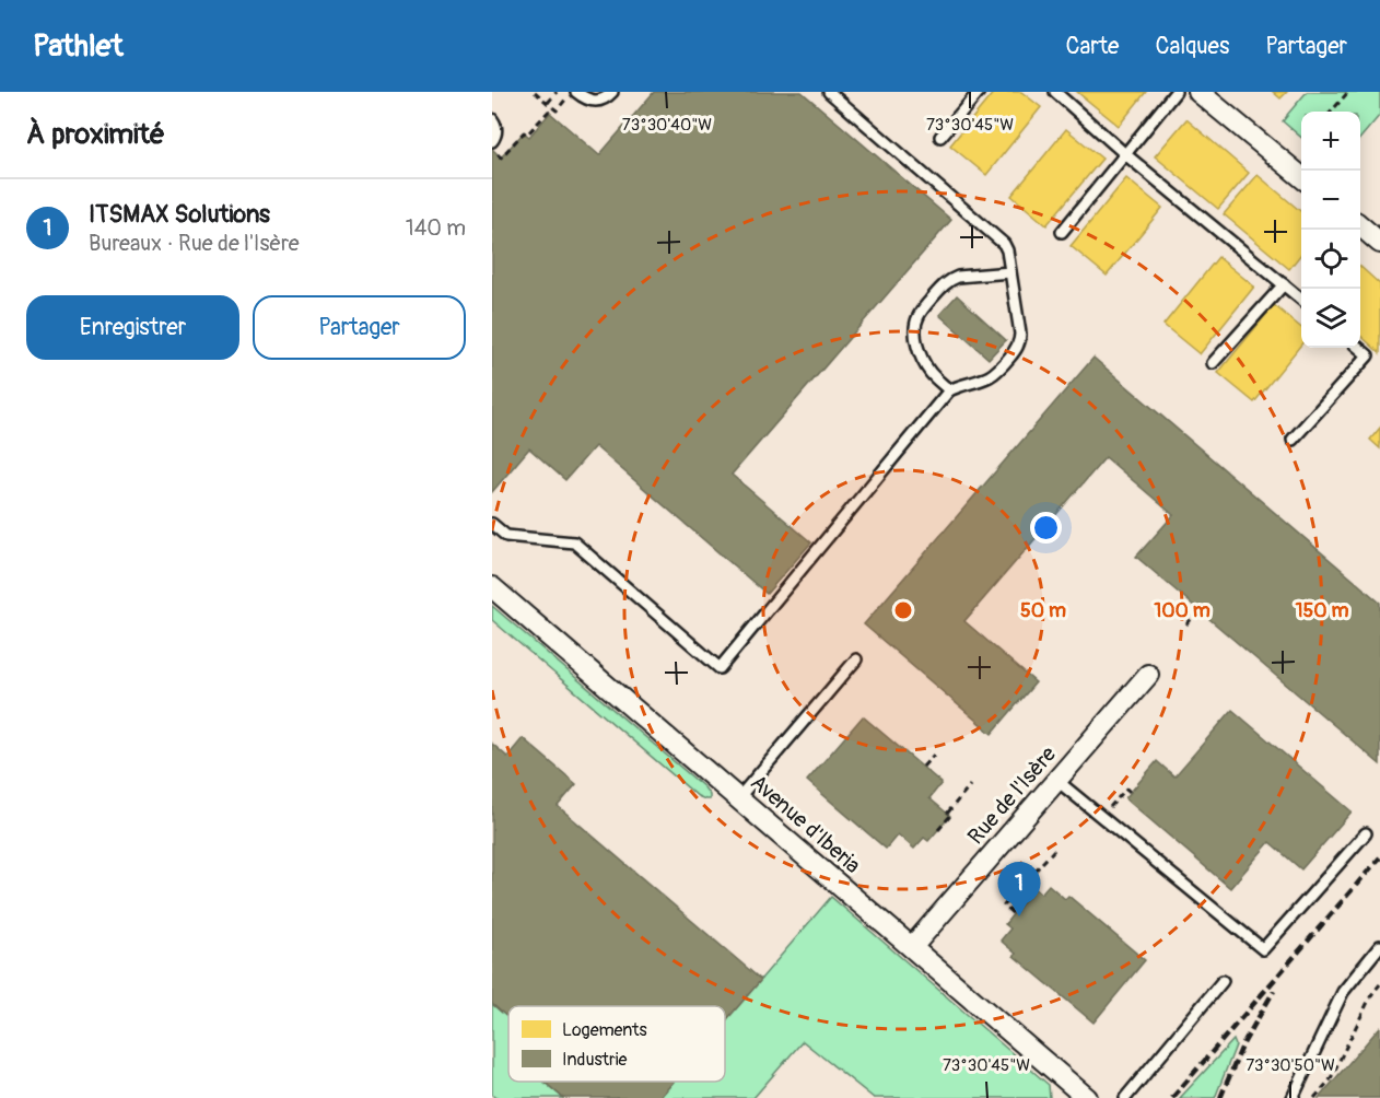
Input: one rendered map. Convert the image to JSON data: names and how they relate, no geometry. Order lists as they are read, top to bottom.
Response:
{
  "streets": {
    "street": ["Rue de l'Isère", "Avenue d'Iberia"]
  },
  "crossings": [
    ["Rue de l'Isère", "Avenue d'Iberia"]
  ],
  "legend": ["Logements", "Industrie"],
  "page": {
    "header": "Pathlet",
    "nav": ["Carte", "Calques", "Partager"],
    "heading": "À proximité",
    "map_buttons": ["+", "−"],
    "list": [
      {
        "mark": "1",
        "name": "ITSMAX Solutions",
        "note": "Bureaux · Rue de l'Isère",
        "value": "140 m"
      }
    ],
    "buttons": ["Enregistrer", "Partager"],
    "pins": "1"
  },
  "coordinates": ["73°30'40\"W", "73°30'45\"W", "73°30'50\"W"],
  "rings": ["50 m", "100 m", "150 m"]
}
